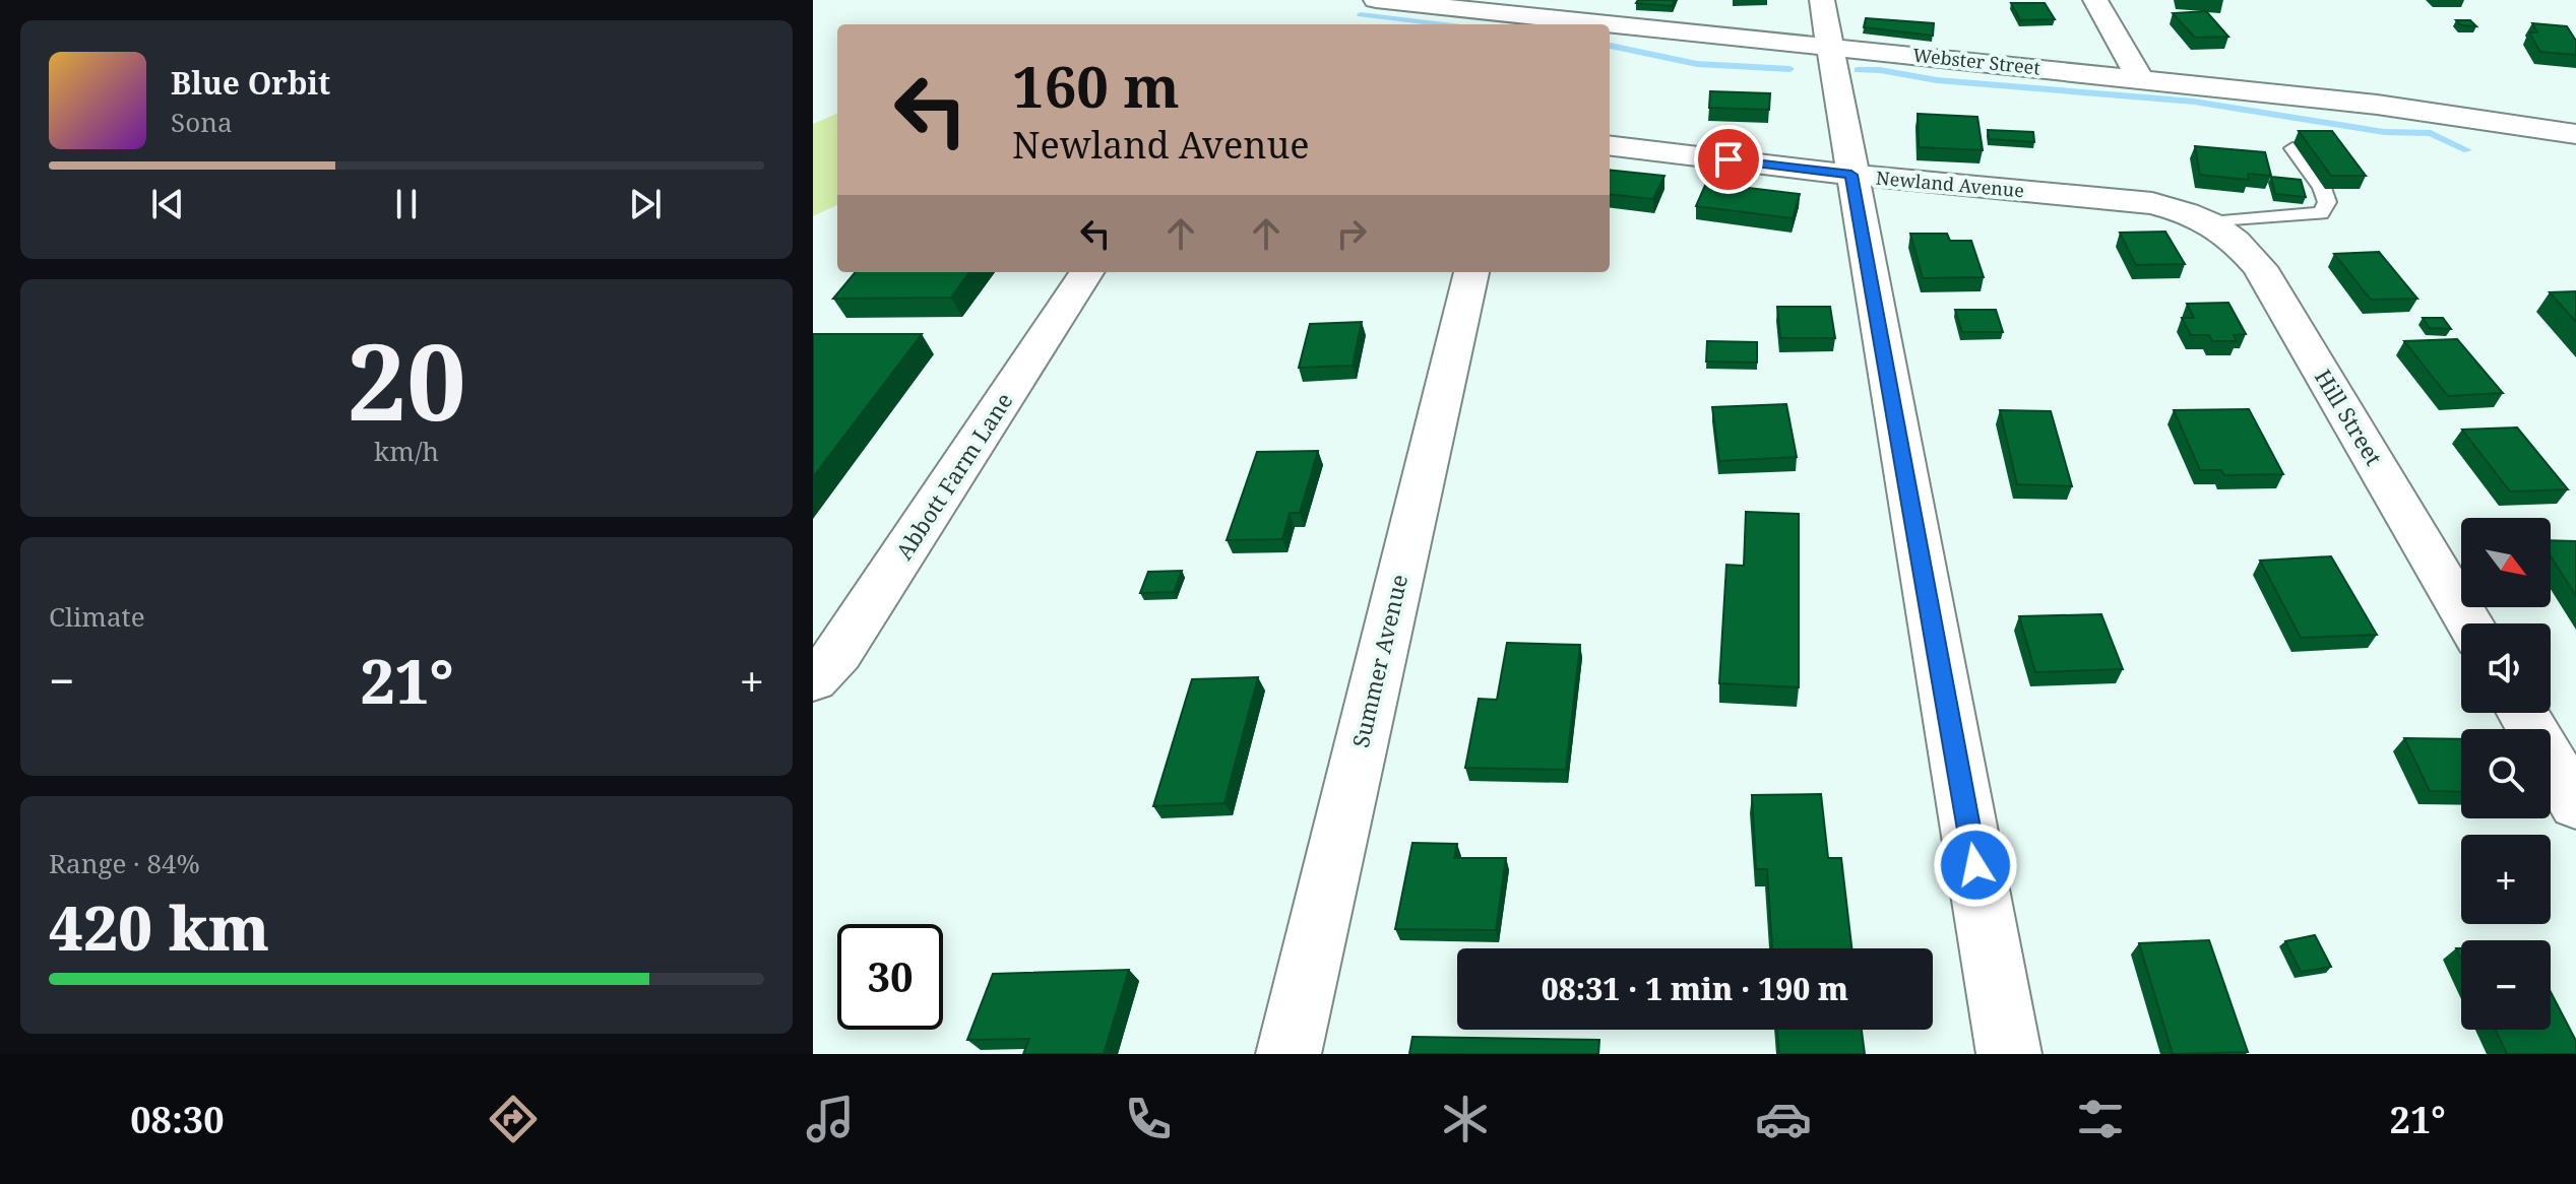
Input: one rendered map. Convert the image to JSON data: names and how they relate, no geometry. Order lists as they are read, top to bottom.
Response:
{
  "streets": {
    "street": [
      "Webster Street",
      "Newland Avenue",
      "Hill Street",
      "Abbott Farm Lane",
      "Summer Avenue"
    ]
  },
  "crossings": [
    ["Newland Avenue", "Hill Street"]
  ],
  "north": "bottom right",
  "page": {
    "turn": ["160 m", "Newland Avenue"],
    "song": ["Blue Orbit", "Sona"],
    "tile": [
      ["20", "km/h"],
      "Climate",
      ["Range · 84%", "420 km"]
    ],
    "map_buttons": ["+", "−"],
    "heat": ["−", "21°", "+"],
    "limit": "30",
    "trip": "08:31 · 1 min · 190 m",
    "tabs": ["08:30", "21°"]
  }
}
